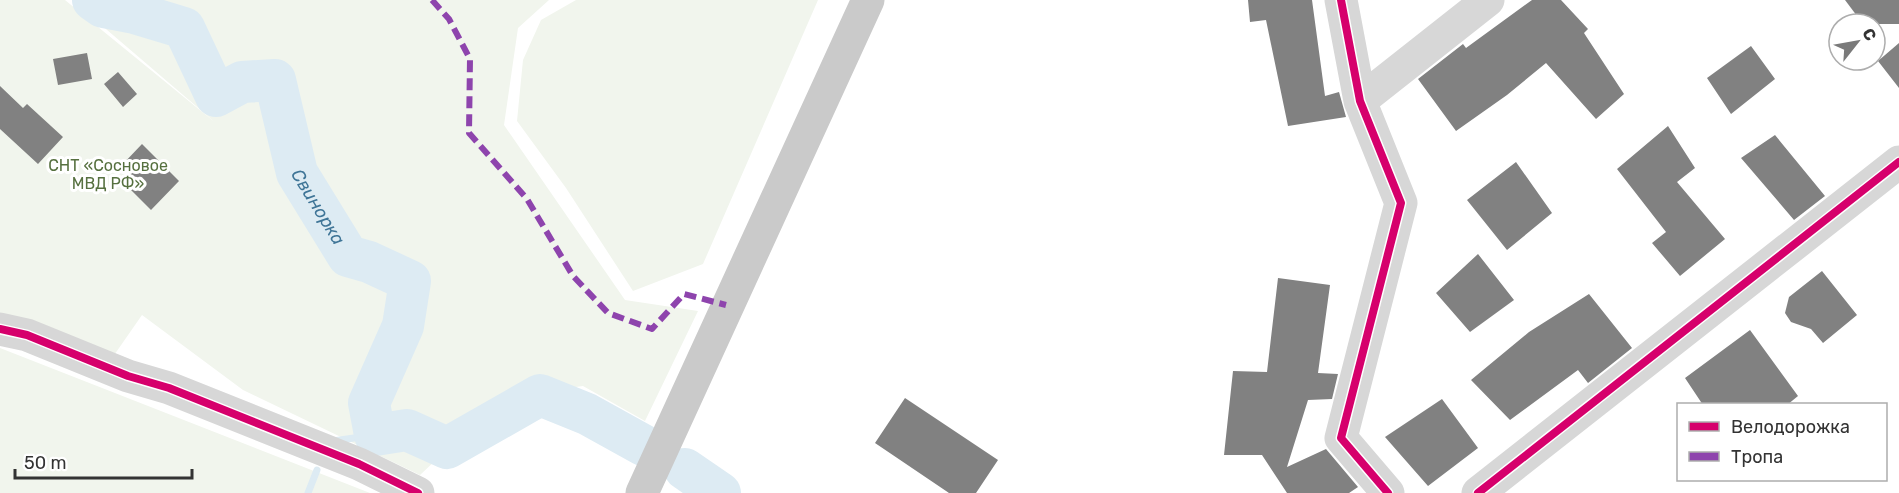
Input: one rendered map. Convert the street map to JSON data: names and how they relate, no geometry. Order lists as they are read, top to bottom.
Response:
{
  "water": ["Свинорка"],
  "parks": ["СНТ «Сосновое МВД РФ»"],
  "legend": ["Велодорожка", "Тропа"],
  "scale_bar": "50 m",
  "north": "top right"
}
